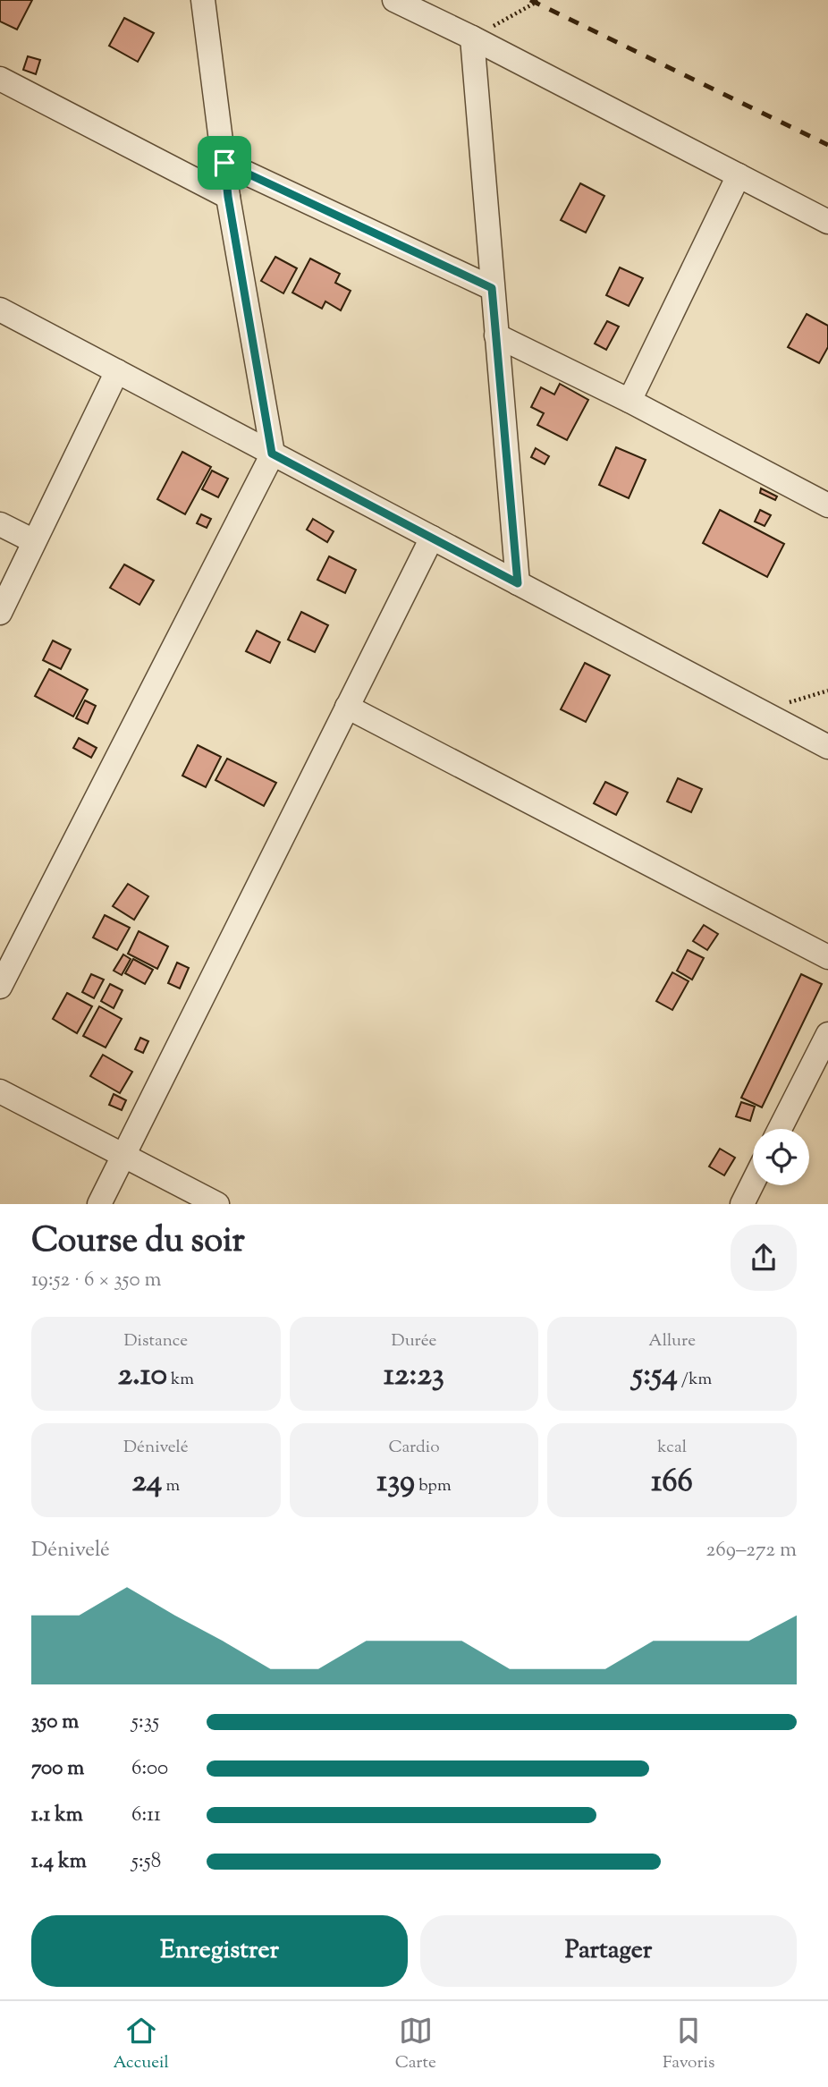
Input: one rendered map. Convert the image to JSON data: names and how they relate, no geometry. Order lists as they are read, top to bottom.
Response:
{
  "page": {
    "heading": ["Course du soir", "19:52 · 6 × 350 m"],
    "stats": [
      ["Distance", "2.10 km"],
      ["Durée", "12:23"],
      ["Allure", "5:54 /km"],
      ["Dénivelé", "24 m"],
      ["Cardio", "139 bpm"],
      ["kcal", "166"]
    ],
    "chart": ["Dénivelé", "269–272 m"],
    "list": [
      {
        "name": "350 m",
        "note": "5:35"
      },
      {
        "name": "700 m",
        "note": "6:00"
      },
      {
        "name": "1.1 km",
        "note": "6:11"
      },
      {
        "name": "1.4 km",
        "note": "5:58"
      }
    ],
    "buttons": ["Enregistrer", "Partager"],
    "tabs": ["Accueil", "Carte", "Favoris"]
  }
}
